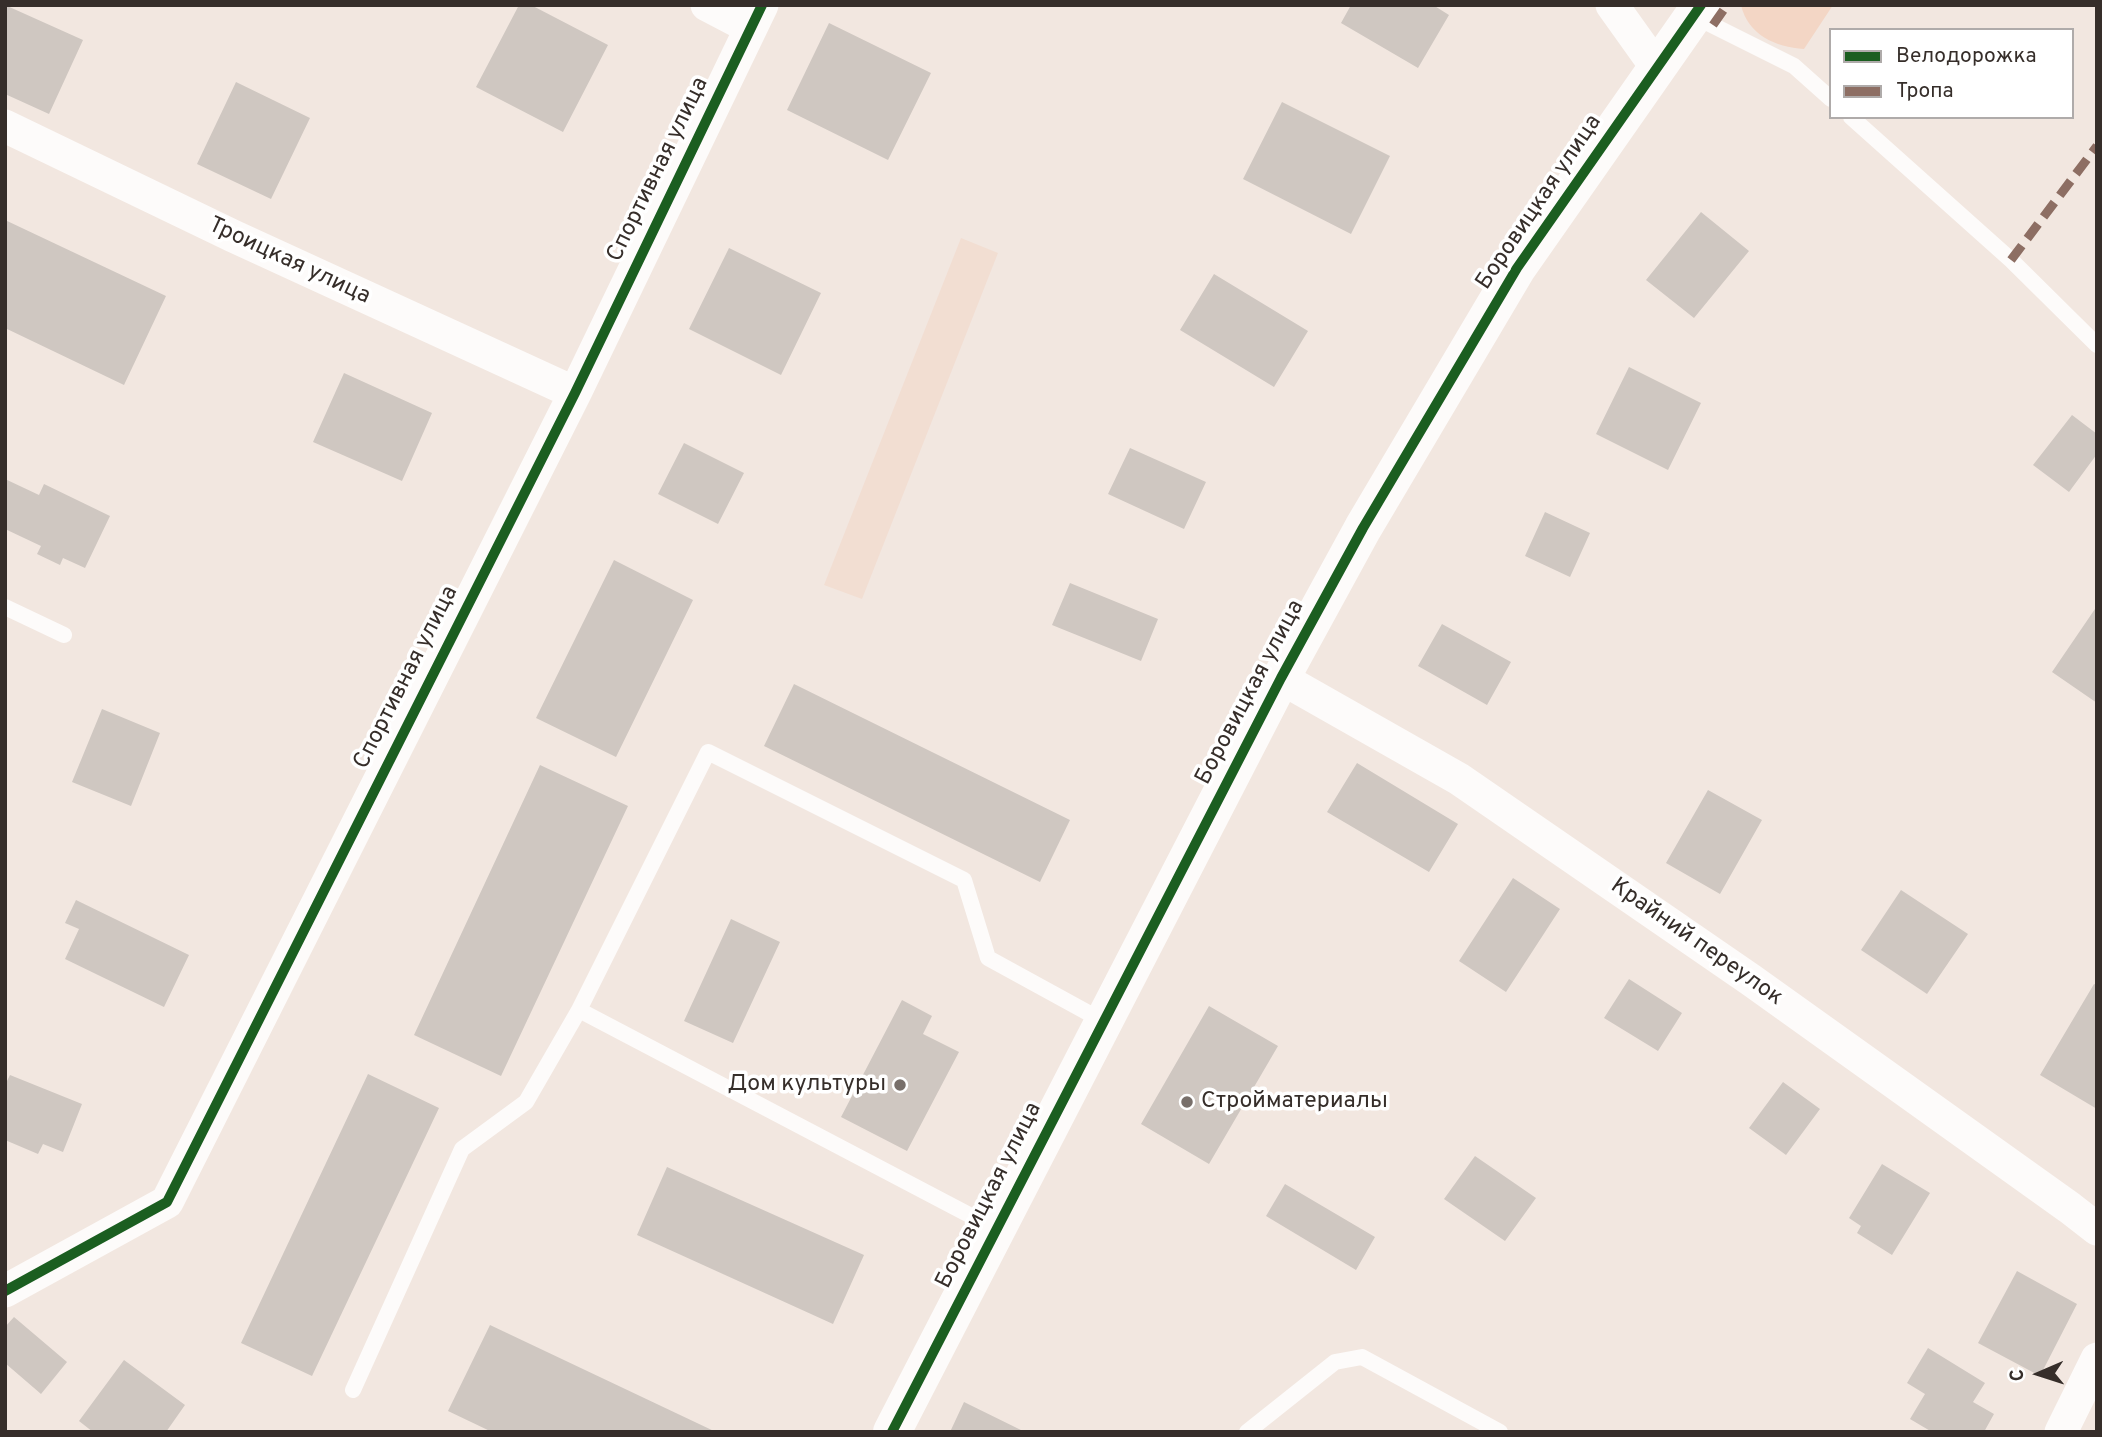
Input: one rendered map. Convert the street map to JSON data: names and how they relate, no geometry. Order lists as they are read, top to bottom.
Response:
{
  "streets": {
    "street": [
      "Спортивная улица",
      "Боровицкая улица",
      "Троицкая улица",
      "Крайний переулок"
    ]
  },
  "crossings": [
    ["Спортивная улица", "Троицкая улица"],
    ["Боровицкая улица", "Крайний переулок"]
  ],
  "places": ["Дом культуры", "Стройматериалы"],
  "legend": ["Велодорожка", "Тропа"],
  "north": "left"
}
